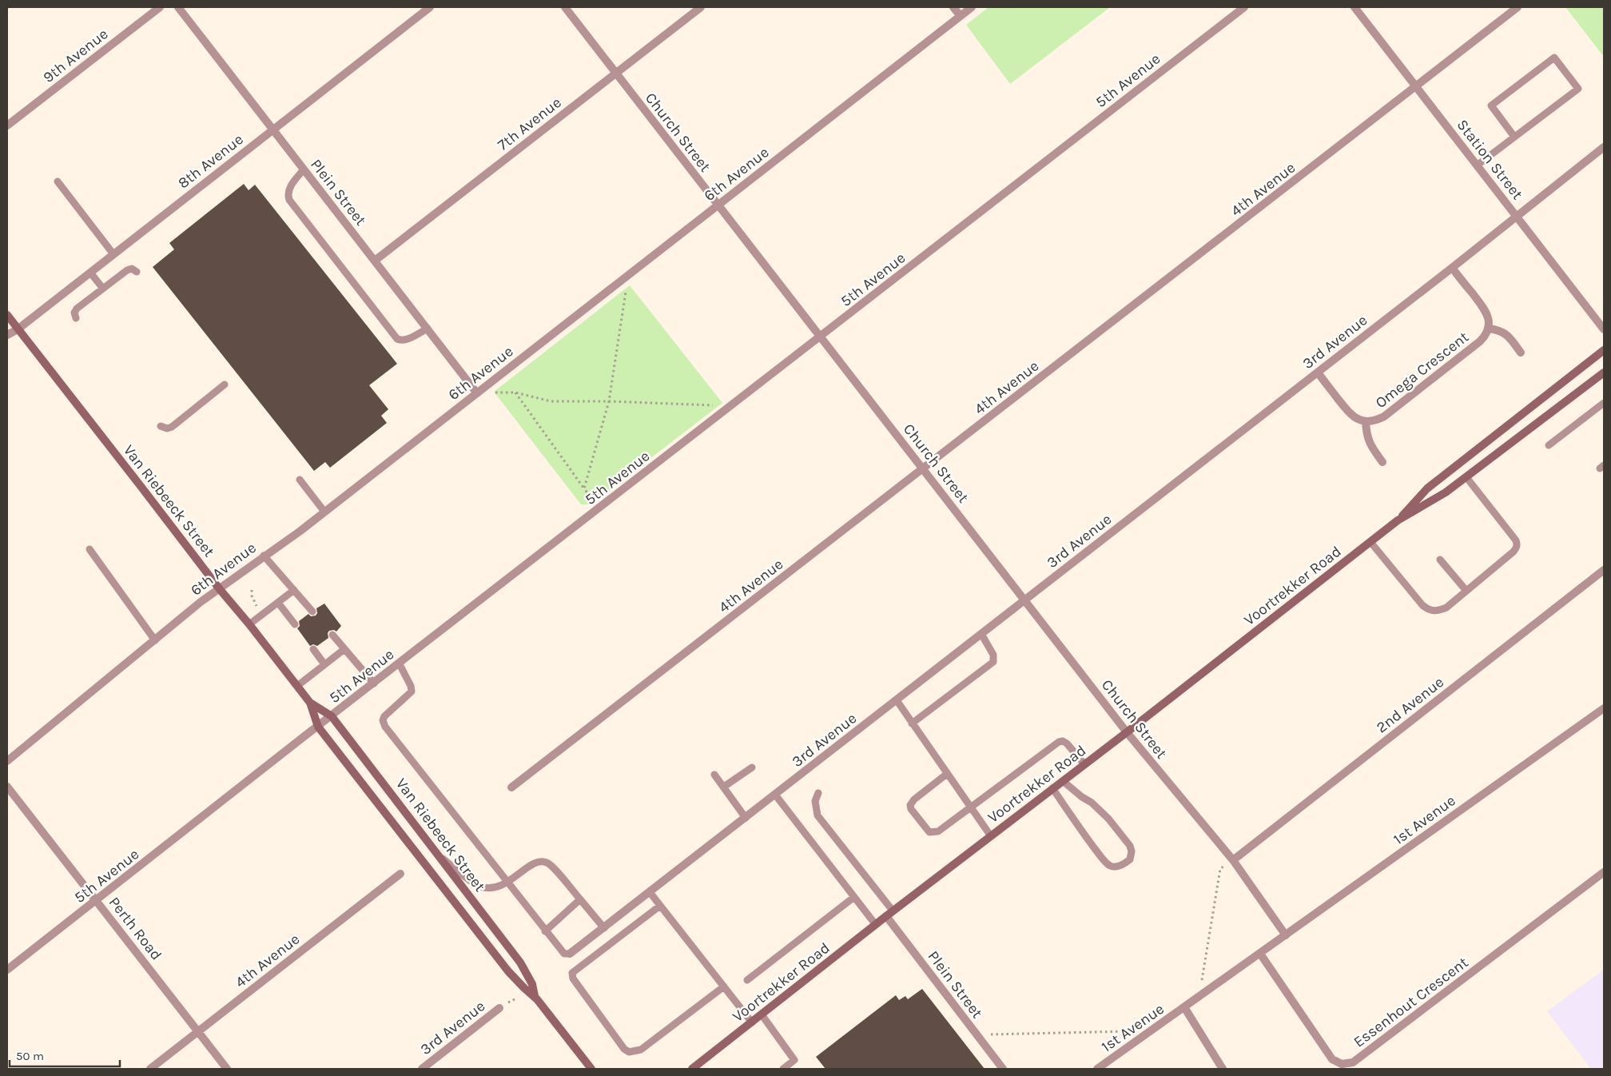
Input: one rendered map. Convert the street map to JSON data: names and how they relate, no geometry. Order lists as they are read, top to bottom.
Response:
{
  "streets": {
    "main road": ["Van Riebeeck Street", "Voortrekker Road"],
    "street": [
      "9th Avenue",
      "5th Avenue",
      "7th Avenue",
      "Church Street",
      "Station Street",
      "8th Avenue",
      "6th Avenue",
      "4th Avenue",
      "Plein Street",
      "3rd Avenue",
      "Omega Crescent",
      "2nd Avenue",
      "1st Avenue",
      "Perth Road",
      "Essenhout Crescent"
    ]
  },
  "crossings": [
    ["5th Avenue", "Church Street"],
    ["5th Avenue", "Van Riebeeck Street"],
    ["5th Avenue", "Perth Road"],
    ["7th Avenue", "Church Street"],
    ["7th Avenue", "Plein Street"],
    ["Church Street", "6th Avenue"],
    ["Church Street", "4th Avenue"],
    ["Church Street", "3rd Avenue"],
    ["Church Street", "Voortrekker Road"],
    ["Church Street", "2nd Avenue"],
    ["Church Street", "1st Avenue"],
    ["Station Street", "4th Avenue"],
    ["Station Street", "3rd Avenue"],
    ["8th Avenue", "Plein Street"],
    ["8th Avenue", "Van Riebeeck Street"],
    ["6th Avenue", "Plein Street"],
    ["6th Avenue", "Van Riebeeck Street"],
    ["4th Avenue", "Perth Road"],
    ["Plein Street", "Voortrekker Road"],
    ["3rd Avenue", "Omega Crescent"],
    ["1st Avenue", "Essenhout Crescent"]
  ],
  "scale_bar": "50 m"
}
